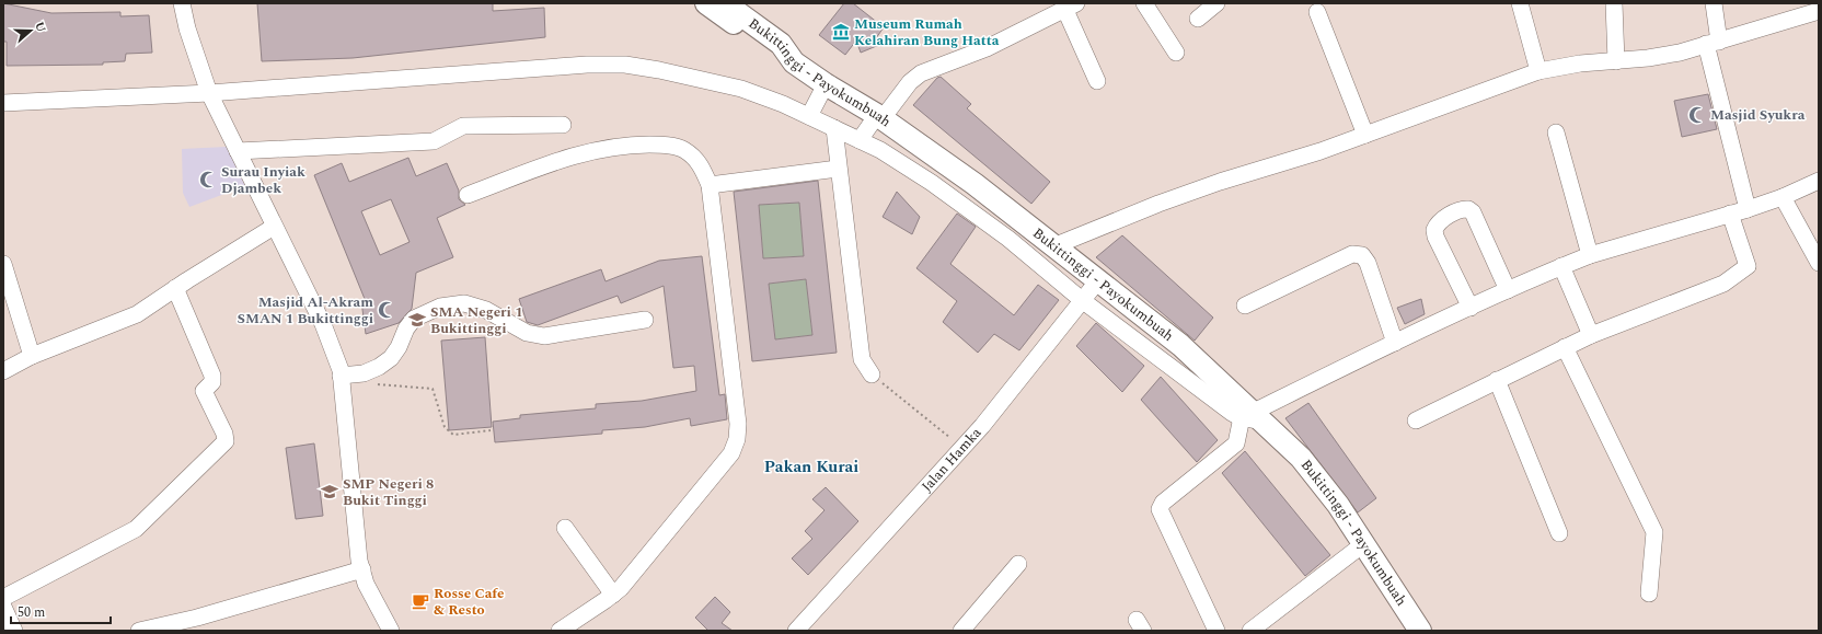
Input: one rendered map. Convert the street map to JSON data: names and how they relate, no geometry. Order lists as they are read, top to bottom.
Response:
{
  "streets": {
    "main road": ["Bukittinggi - Payokumbuah"],
    "street": ["Jalan Hamka"]
  },
  "crossings": [
    ["Bukittinggi - Payokumbuah", "Jalan Hamka"]
  ],
  "districts": ["Pakan Kurai"],
  "places": {
    "museum": ["Museum Rumah Kelahiran Bung Hatta"],
    "mosque": ["Masjid Syukra", "Surau Inyiak Djambek", "Masjid Al-Akram SMAN 1 Bukittinggi"],
    "school or university": ["SMA Negeri 1 Bukittinggi", "SMP Negeri 8 Bukit Tinggi"],
    "cafe": ["Rosse Cafe & Resto"]
  },
  "scale_bar": "50 m",
  "north": "right"
}
